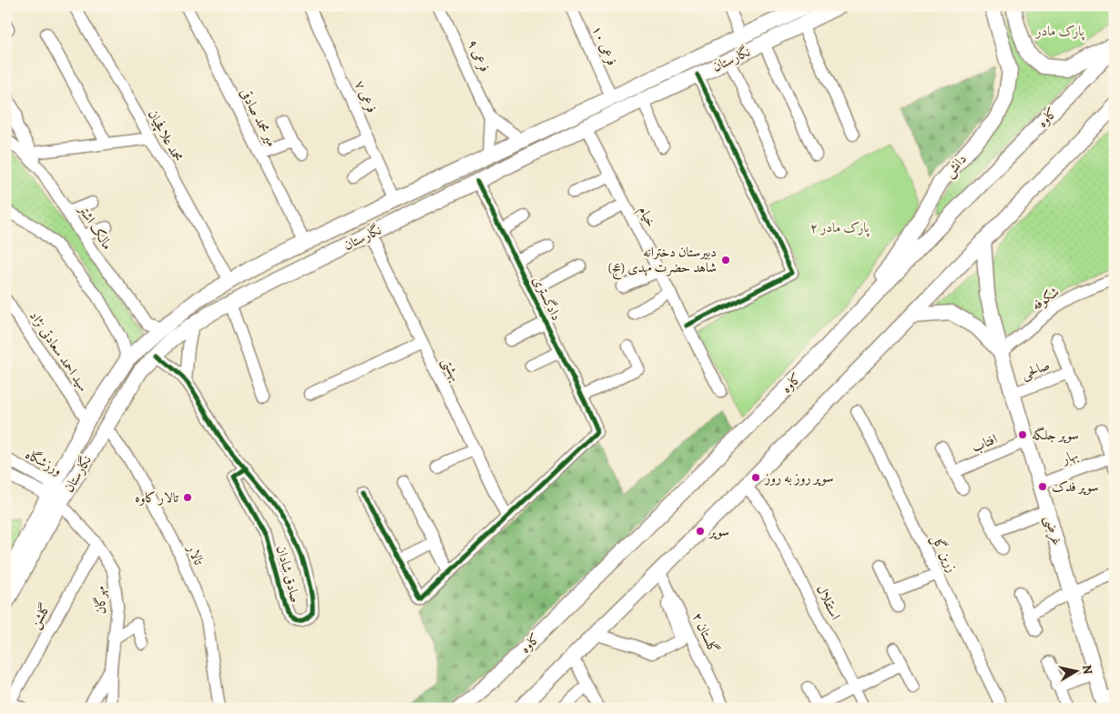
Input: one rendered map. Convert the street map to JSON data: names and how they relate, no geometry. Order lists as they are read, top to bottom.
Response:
{
  "streets": {
    "main road": [
      "نگارستان",
      "کاوه",
      "دانش",
      "غرضی"
    ],
    "street": [
      "فرعی ۱۰",
      "فرعی ۹",
      "فرعی ۷",
      "میر محمد صادقی",
      "محمد علافچیان",
      "خیام",
      "مالک اشتر",
      "دادگستری",
      "شکوفه",
      "سید احمد سعادتی نژاد",
      "بهشتی",
      "صالحی",
      "افتاب",
      "بهار",
      "ورزشگاه",
      "زرین گل",
      "تالار",
      "صادق شادان",
      "مهرگان",
      "استقلال",
      "گلشن",
      "گلستان ۲"
    ]
  },
  "crossings": [
    ["فرعی ۱۰", "نگارستان"],
    ["نگارستان", "فرعی ۷"],
    ["نگارستان", "میر محمد صادقی"],
    ["نگارستان", "محمد علافچیان"],
    ["نگارستان", "خیام"],
    ["نگارستان", "مالک اشتر"],
    ["نگارستان", "دادگستری"],
    ["نگارستان", "سید احمد سعادتی نژاد"],
    ["نگارستان", "بهشتی"],
    ["نگارستان", "ورزشگاه"],
    ["نگارستان", "تالار"],
    ["نگارستان", "صادق شادان"],
    ["نگارستان", "مهرگان"],
    ["کاوه", "دانش"],
    ["دادگستری", "بهشتی"],
    ["شکوفه", "غرضی"],
    ["صالحی", "غرضی"],
    ["افتاب", "غرضی"],
    ["بهار", "غرضی"],
    ["ورزشگاه", "مهرگان"],
    ["مهرگان", "گلشن"]
  ],
  "parks": ["پارک مادر", "پارک مادر ۲"],
  "places": [
    "دبیرستان دخترانه شاهد حضرت مهدی (عج)",
    "سوپر جلگه",
    "سوپر روز به روز",
    "سوپر فدک",
    "تالار کاوه",
    "سوپر"
  ],
  "north": "right"
}
